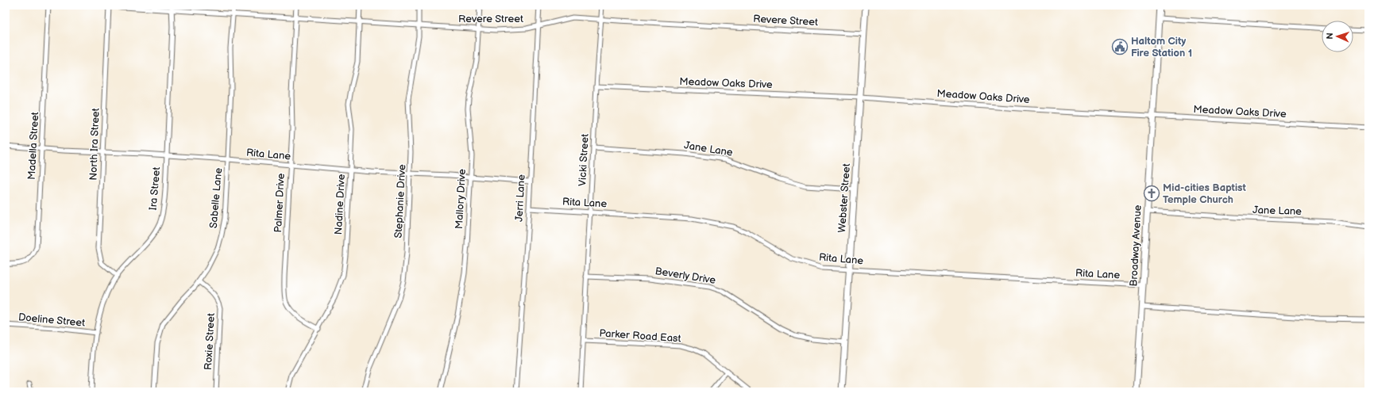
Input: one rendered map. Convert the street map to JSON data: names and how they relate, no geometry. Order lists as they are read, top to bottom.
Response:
{
  "streets": {
    "street": [
      "Revere Street",
      "Meadow Oaks Drive",
      "North Ira Street",
      "Madella Street",
      "Jane Lane",
      "Rita Lane",
      "Vicki Street",
      "Ira Street",
      "Sabelle Lane",
      "Jerri Lane",
      "Webster Street",
      "Mallory Drive",
      "Stephanie Drive",
      "Palmer Drive",
      "Nadine Drive",
      "Broadway Avenue",
      "Beverly Drive",
      "Doeline Street",
      "Parker Road East",
      "Roxie Street"
    ]
  },
  "crossings": [
    ["Revere Street", "North Ira Street"],
    ["Revere Street", "Vicki Street"],
    ["Revere Street", "Ira Street"],
    ["Revere Street", "Sabelle Lane"],
    ["Revere Street", "Jerri Lane"],
    ["Revere Street", "Webster Street"],
    ["Revere Street", "Mallory Drive"],
    ["Revere Street", "Stephanie Drive"],
    ["Revere Street", "Palmer Drive"],
    ["Revere Street", "Nadine Drive"],
    ["Meadow Oaks Drive", "Vicki Street"],
    ["Meadow Oaks Drive", "Webster Street"],
    ["Meadow Oaks Drive", "Broadway Avenue"],
    ["North Ira Street", "Rita Lane"],
    ["North Ira Street", "Ira Street"],
    ["Madella Street", "Rita Lane"],
    ["Jane Lane", "Vicki Street"],
    ["Jane Lane", "Webster Street"],
    ["Jane Lane", "Broadway Avenue"],
    ["Rita Lane", "Vicki Street"],
    ["Rita Lane", "Ira Street"],
    ["Rita Lane", "Sabelle Lane"],
    ["Rita Lane", "Jerri Lane"],
    ["Rita Lane", "Webster Street"],
    ["Rita Lane", "Mallory Drive"],
    ["Rita Lane", "Stephanie Drive"],
    ["Rita Lane", "Palmer Drive"],
    ["Rita Lane", "Nadine Drive"],
    ["Rita Lane", "Broadway Avenue"],
    ["Vicki Street", "Beverly Drive"],
    ["Vicki Street", "Parker Road East"],
    ["Ira Street", "Doeline Street"],
    ["Sabelle Lane", "Roxie Street"],
    ["Webster Street", "Beverly Drive"],
    ["Palmer Drive", "Nadine Drive"]
  ],
  "places": {
    "public building": ["Haltom City Fire Station 1"],
    "church": ["Mid-cities Baptist Temple Church"]
  },
  "north": "left"
}
